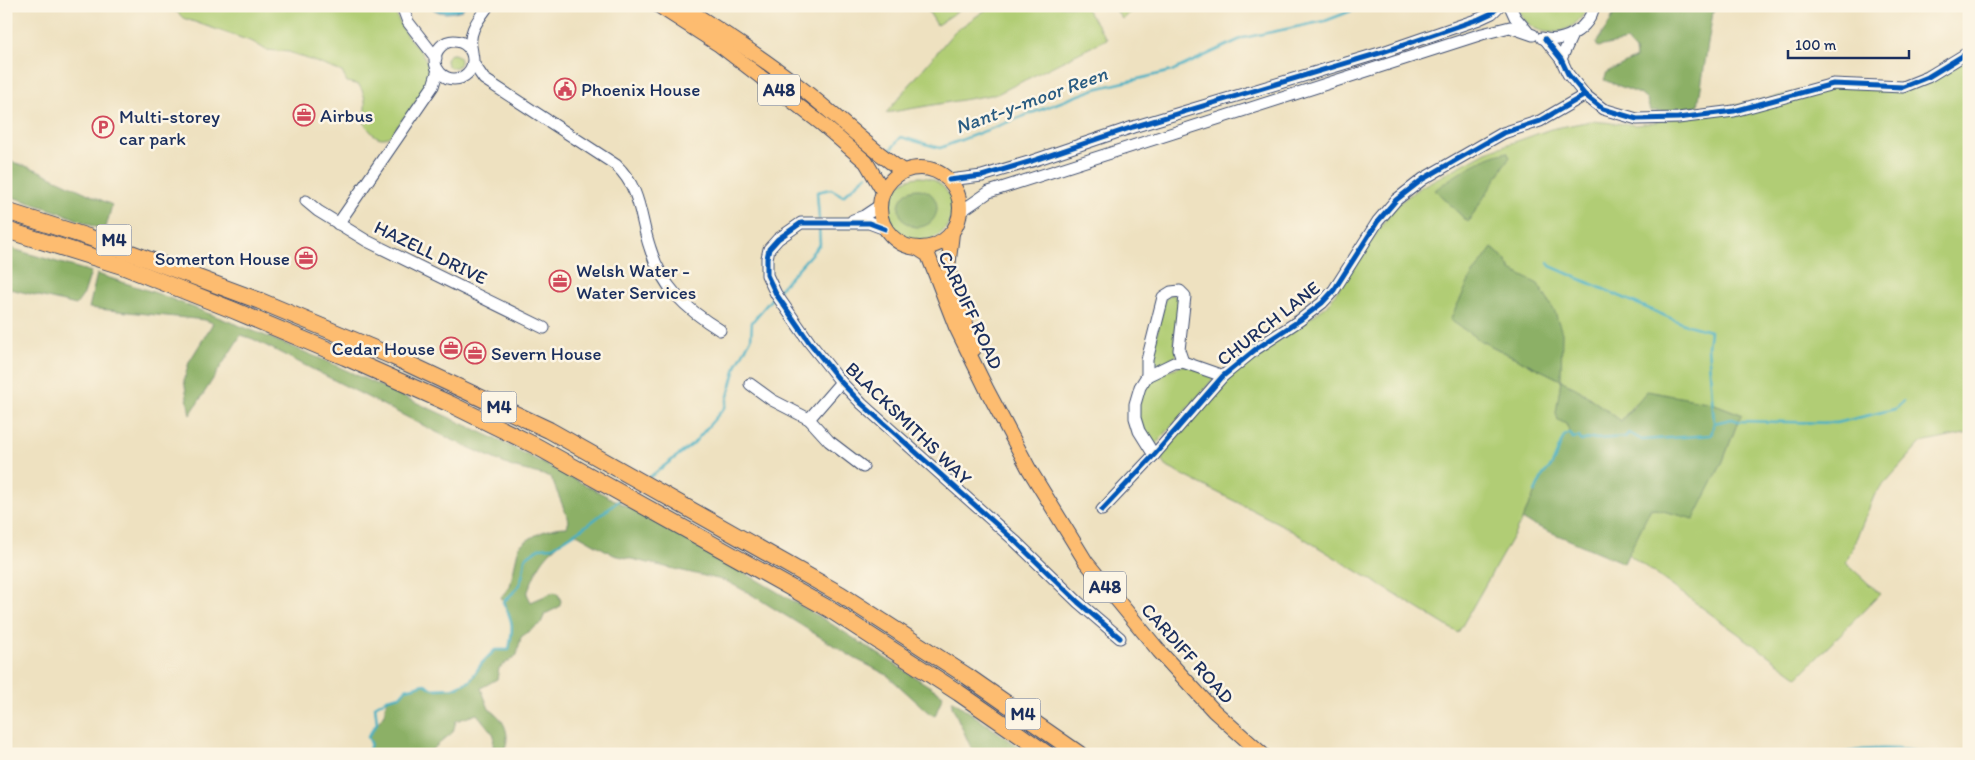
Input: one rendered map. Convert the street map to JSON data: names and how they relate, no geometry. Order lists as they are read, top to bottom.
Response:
{
  "streets": {
    "highway": ["M4"],
    "main road": ["A48", "CARDIFF ROAD"],
    "street": ["HAZELL DRIVE", "CHURCH LANE", "BLACKSMITHS WAY"]
  },
  "crossings": [
    ["A48", "CARDIFF ROAD"],
    ["A48", "BLACKSMITHS WAY"],
    ["CARDIFF ROAD", "BLACKSMITHS WAY"]
  ],
  "water": ["Nant-y-moor Reen"],
  "places": {
    "public building": ["Phoenix House"],
    "office": [
      "Airbus",
      "Somerton House",
      "Welsh Water - Water Services",
      "Cedar House",
      "Severn House"
    ],
    "parking": ["Multi-storey car park"]
  },
  "scale_bar": "100 m"
}
